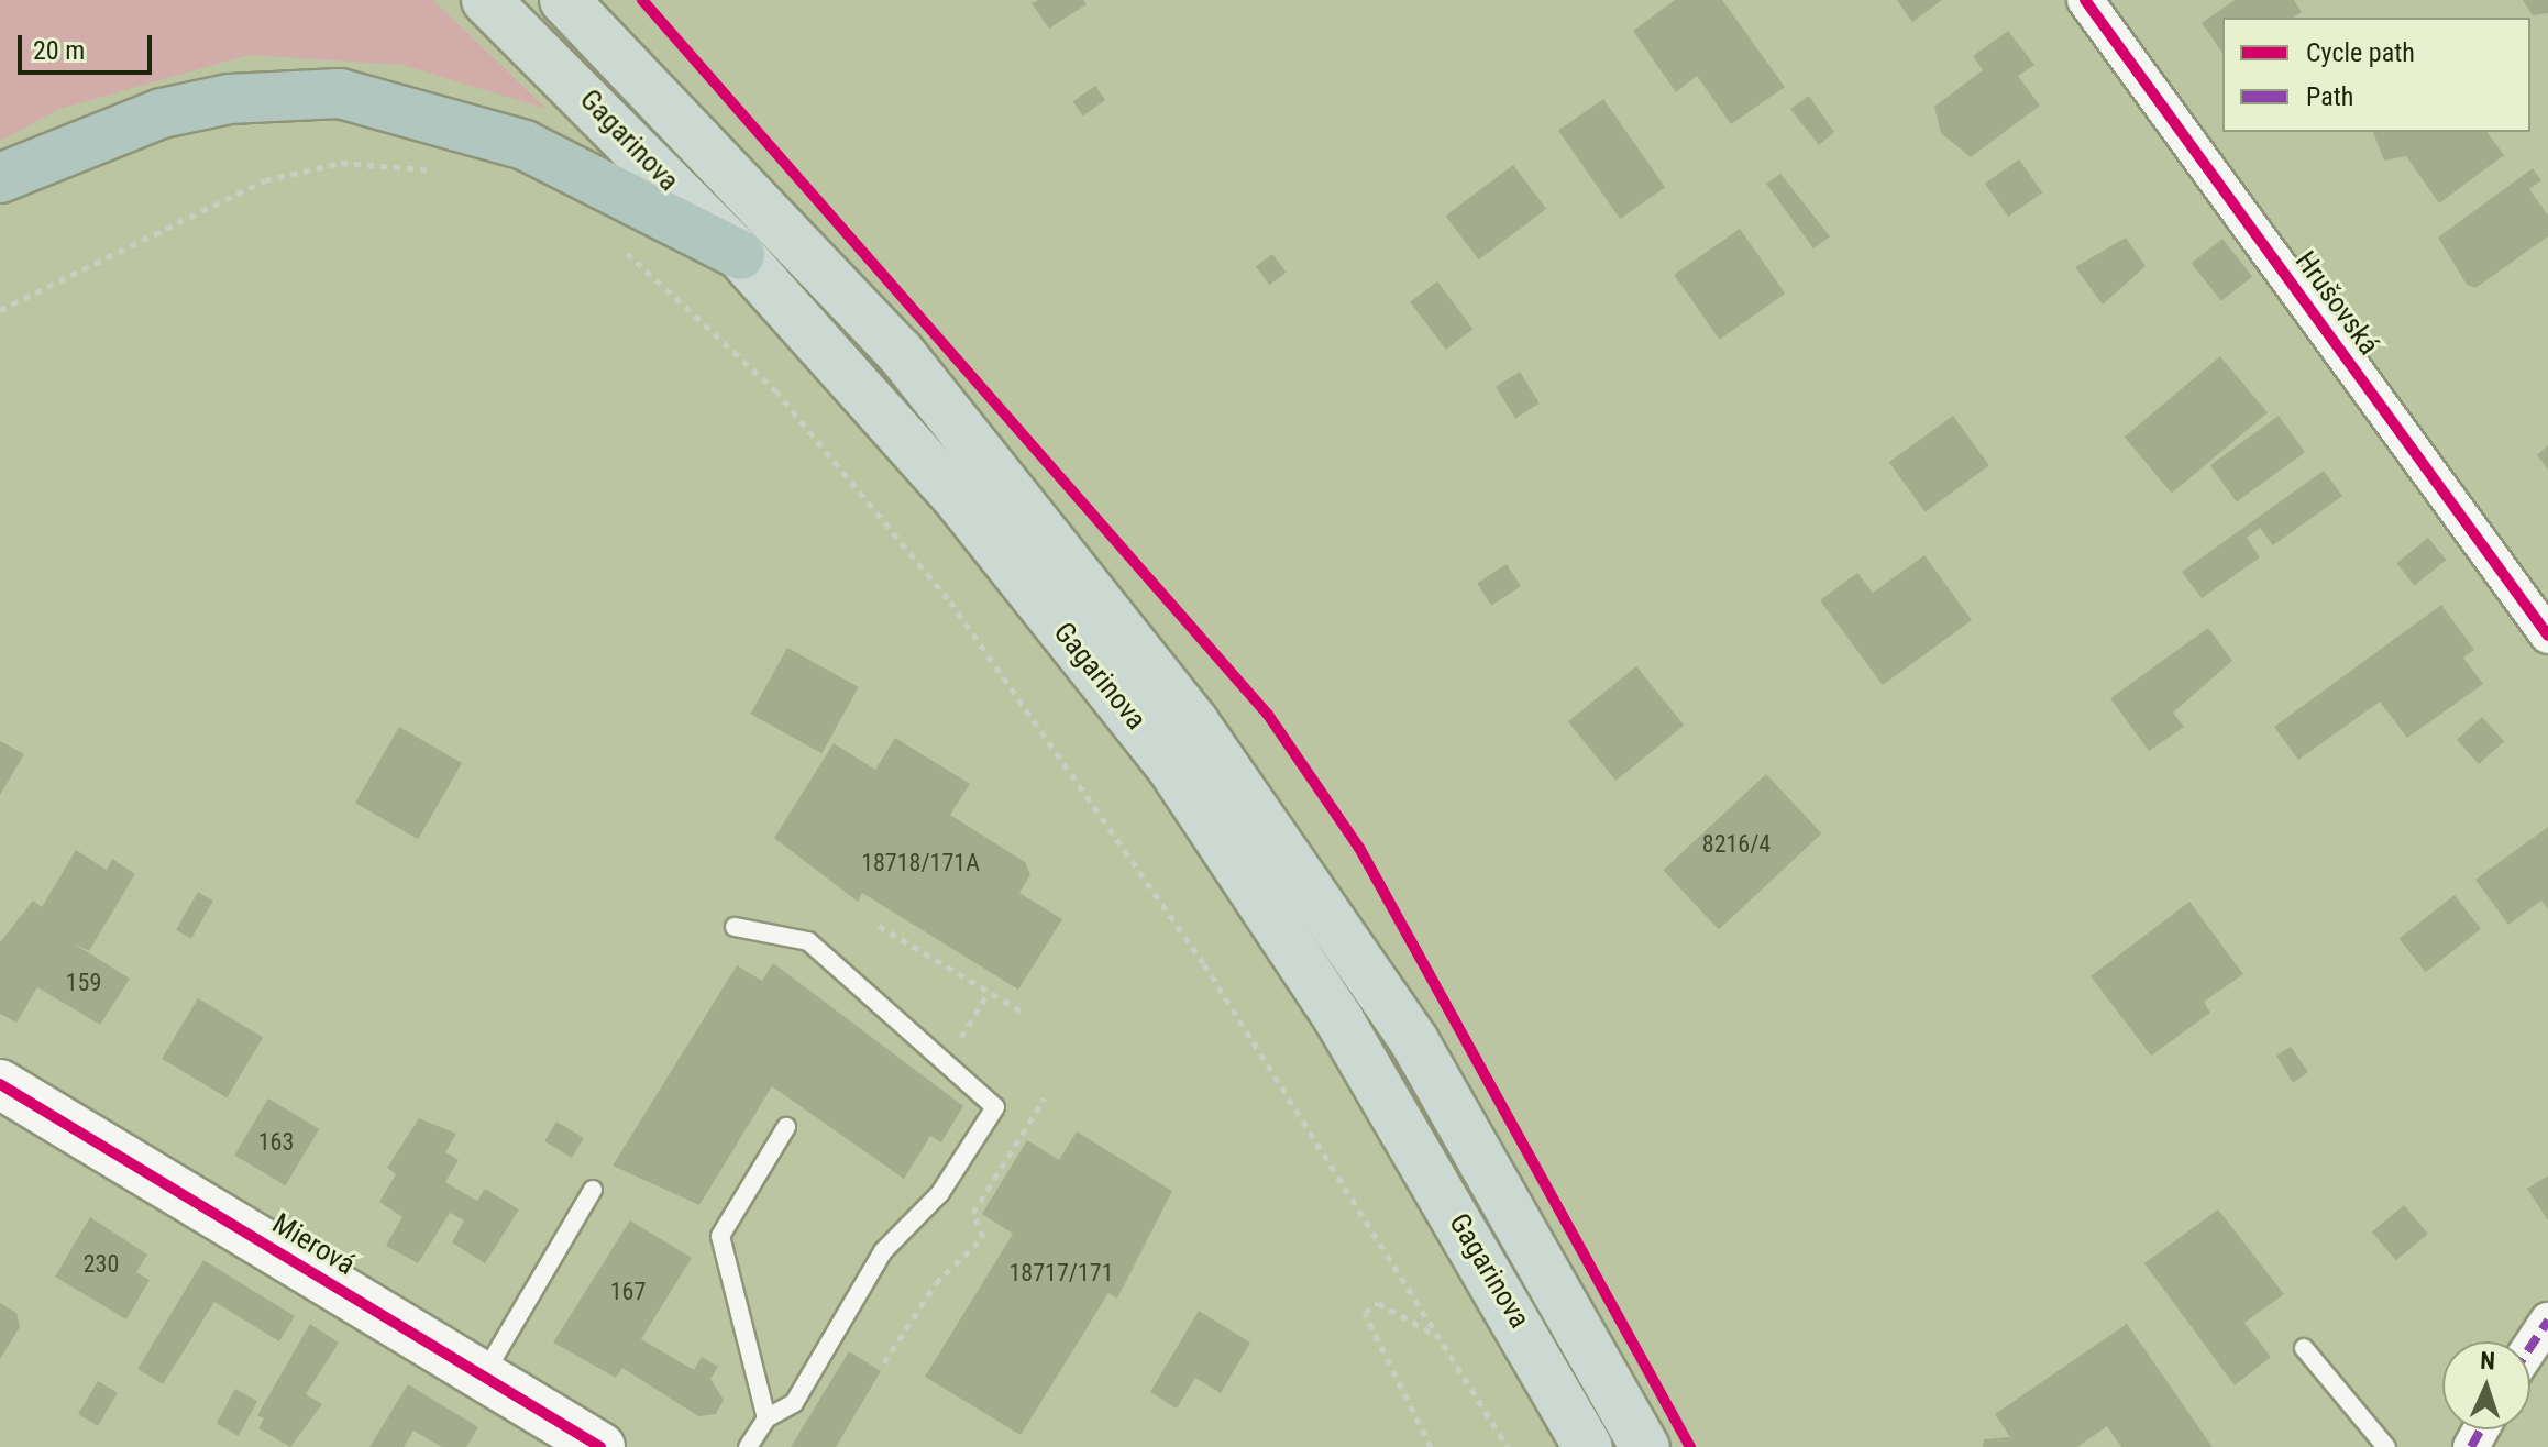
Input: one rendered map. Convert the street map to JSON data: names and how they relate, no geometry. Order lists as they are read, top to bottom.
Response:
{
  "streets": {
    "main road": ["Gagarinova"],
    "street": ["Hrušovská", "Mierová"]
  },
  "house_numbers": [
    "8216/4",
    "18718/171A",
    "159",
    "163",
    "230",
    "18717/171",
    "167"
  ],
  "legend": ["Cycle path", "Path"],
  "scale_bar": "20 m",
  "north": "top"
}
